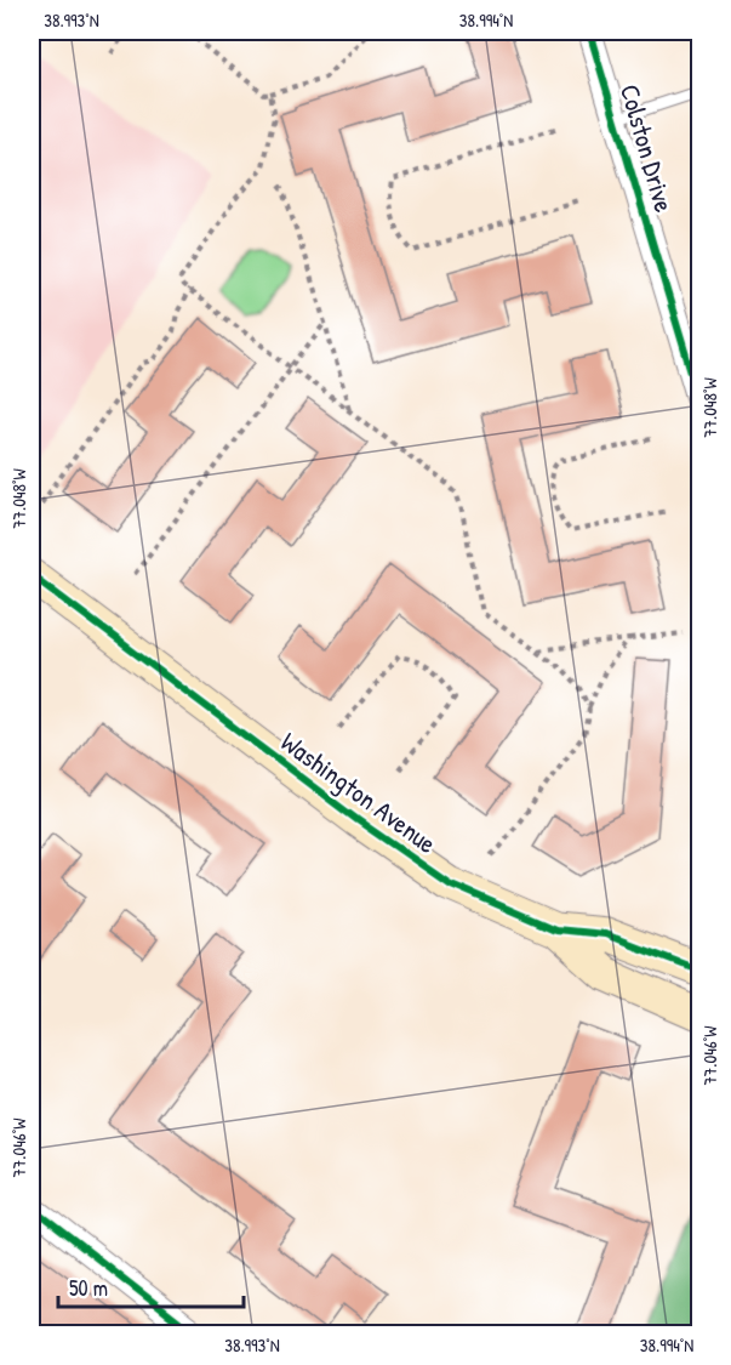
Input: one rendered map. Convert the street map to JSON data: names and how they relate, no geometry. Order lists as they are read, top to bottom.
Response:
{
  "streets": {
    "street": ["Colston Drive", "Washington Avenue"]
  },
  "scale_bar": "50 m",
  "coordinates": [
    "38.993°N",
    "38.994°N",
    "77.048°W",
    "77.046°W"
  ]
}
